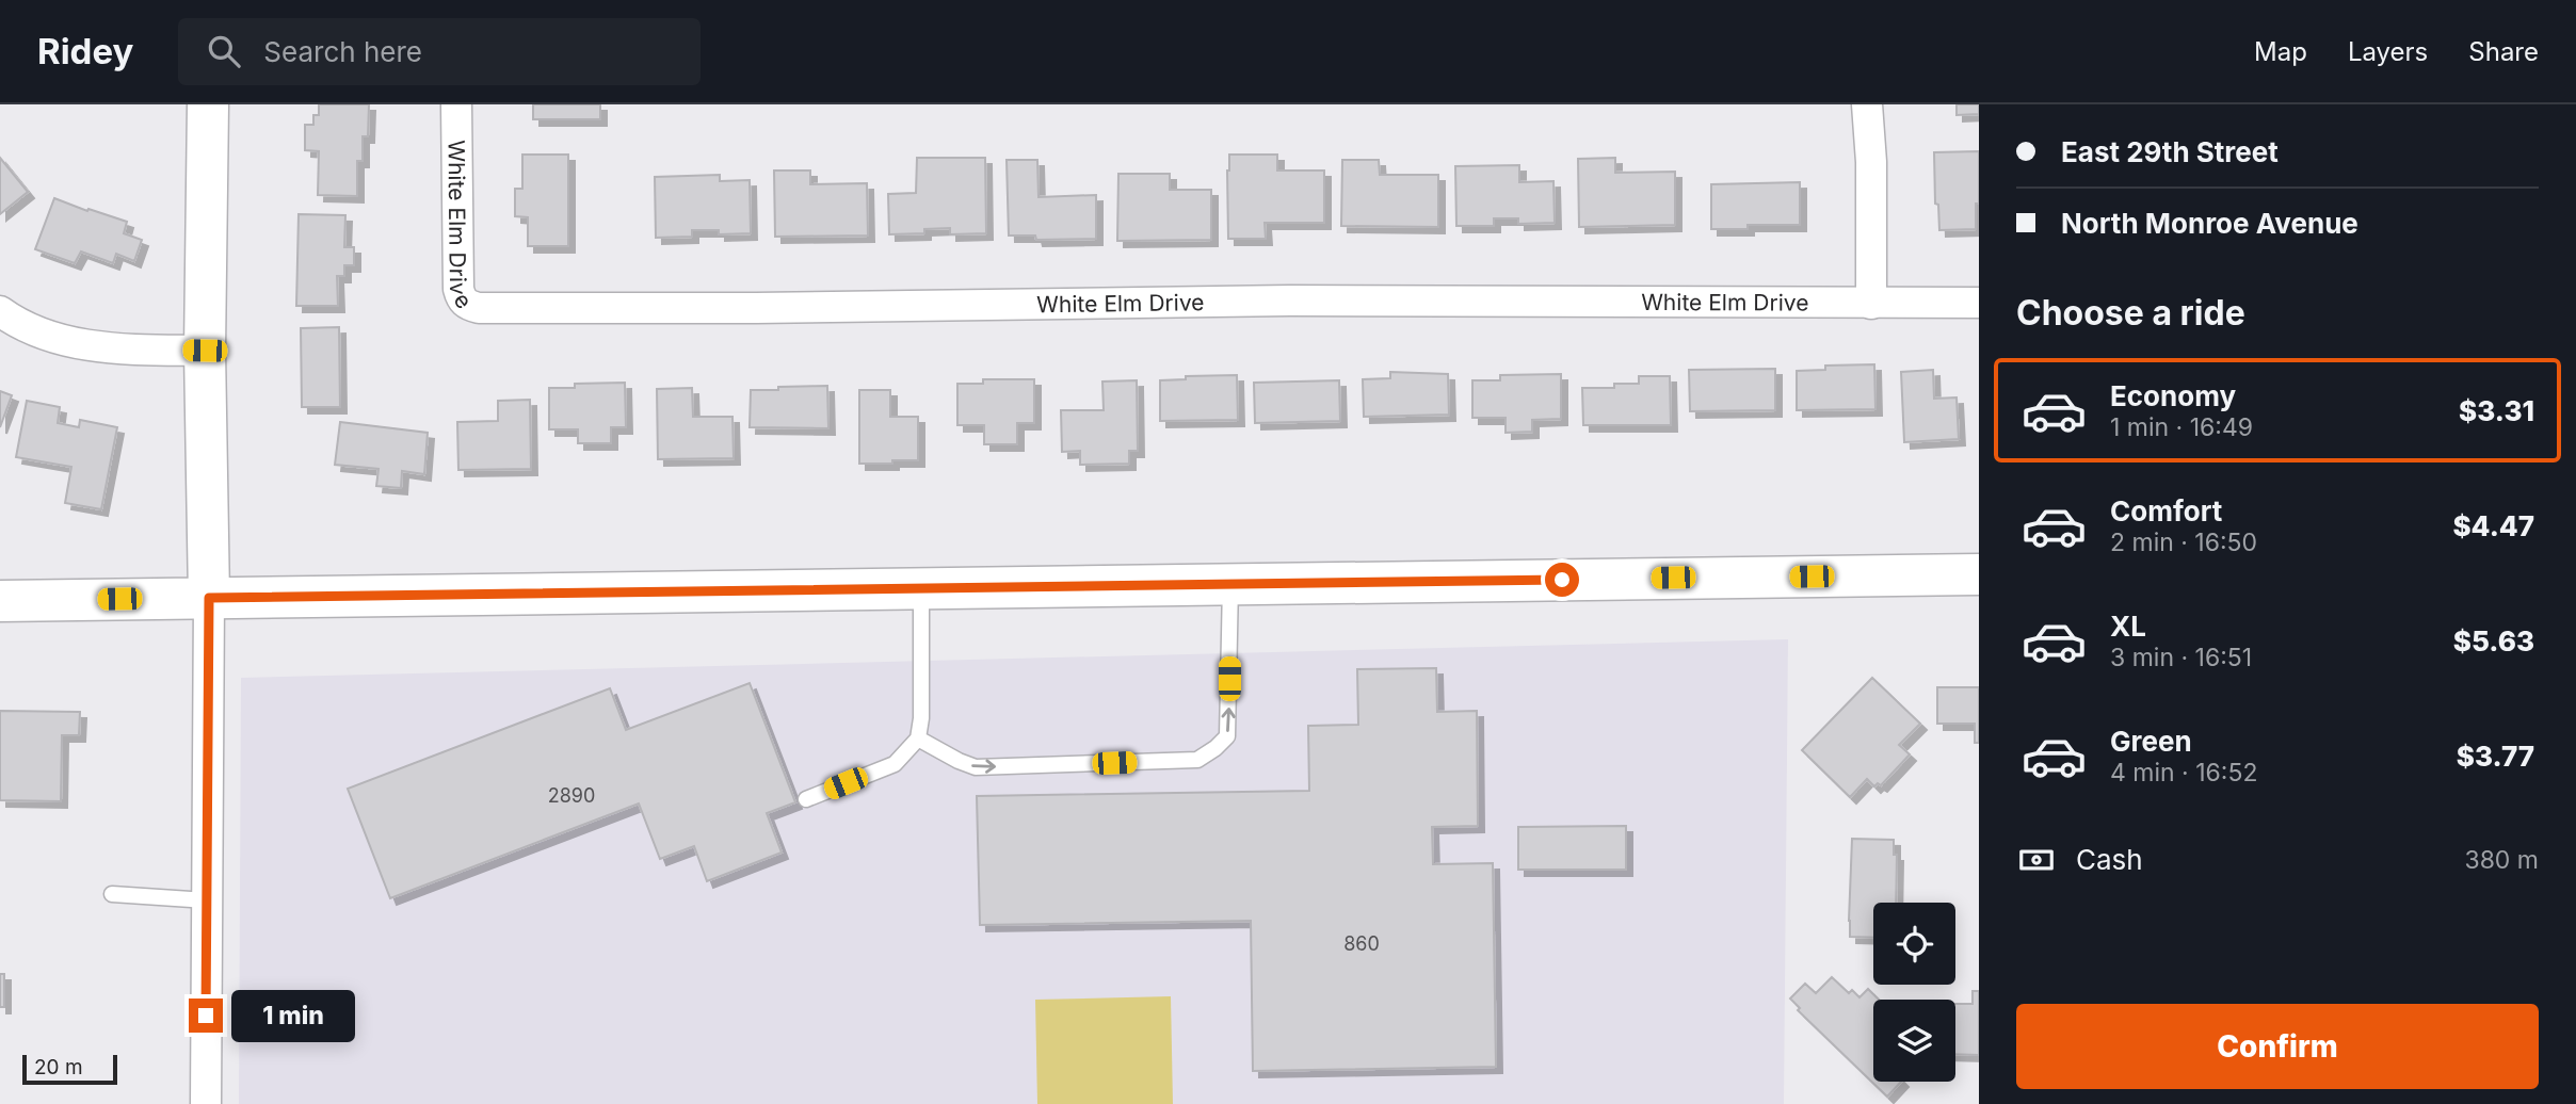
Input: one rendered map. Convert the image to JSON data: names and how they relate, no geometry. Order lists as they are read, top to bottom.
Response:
{
  "streets": {
    "street": ["White Elm Drive"]
  },
  "house_numbers": ["2890", "860"],
  "scale_bar": "20 m",
  "page": {
    "header": "Ridey",
    "search": "Search here",
    "nav": ["Map", "Layers", "Share"],
    "banner": ["East 29th Street", "North Monroe Avenue"],
    "heading": "Choose a ride",
    "list": [
      {
        "name": "Economy",
        "note": "1 min · 16:49",
        "value": "$3.31"
      },
      {
        "name": "Comfort",
        "note": "2 min · 16:50",
        "value": "$4.47"
      },
      {
        "name": "XL",
        "note": "3 min · 16:51",
        "value": "$5.63"
      },
      {
        "name": "Green",
        "note": "4 min · 16:52",
        "value": "$3.77"
      }
    ],
    "pay": ["Cash", "380 m"],
    "buttons": "Confirm",
    "bubble": "1 min",
    "scale": "20 m"
  }
}
